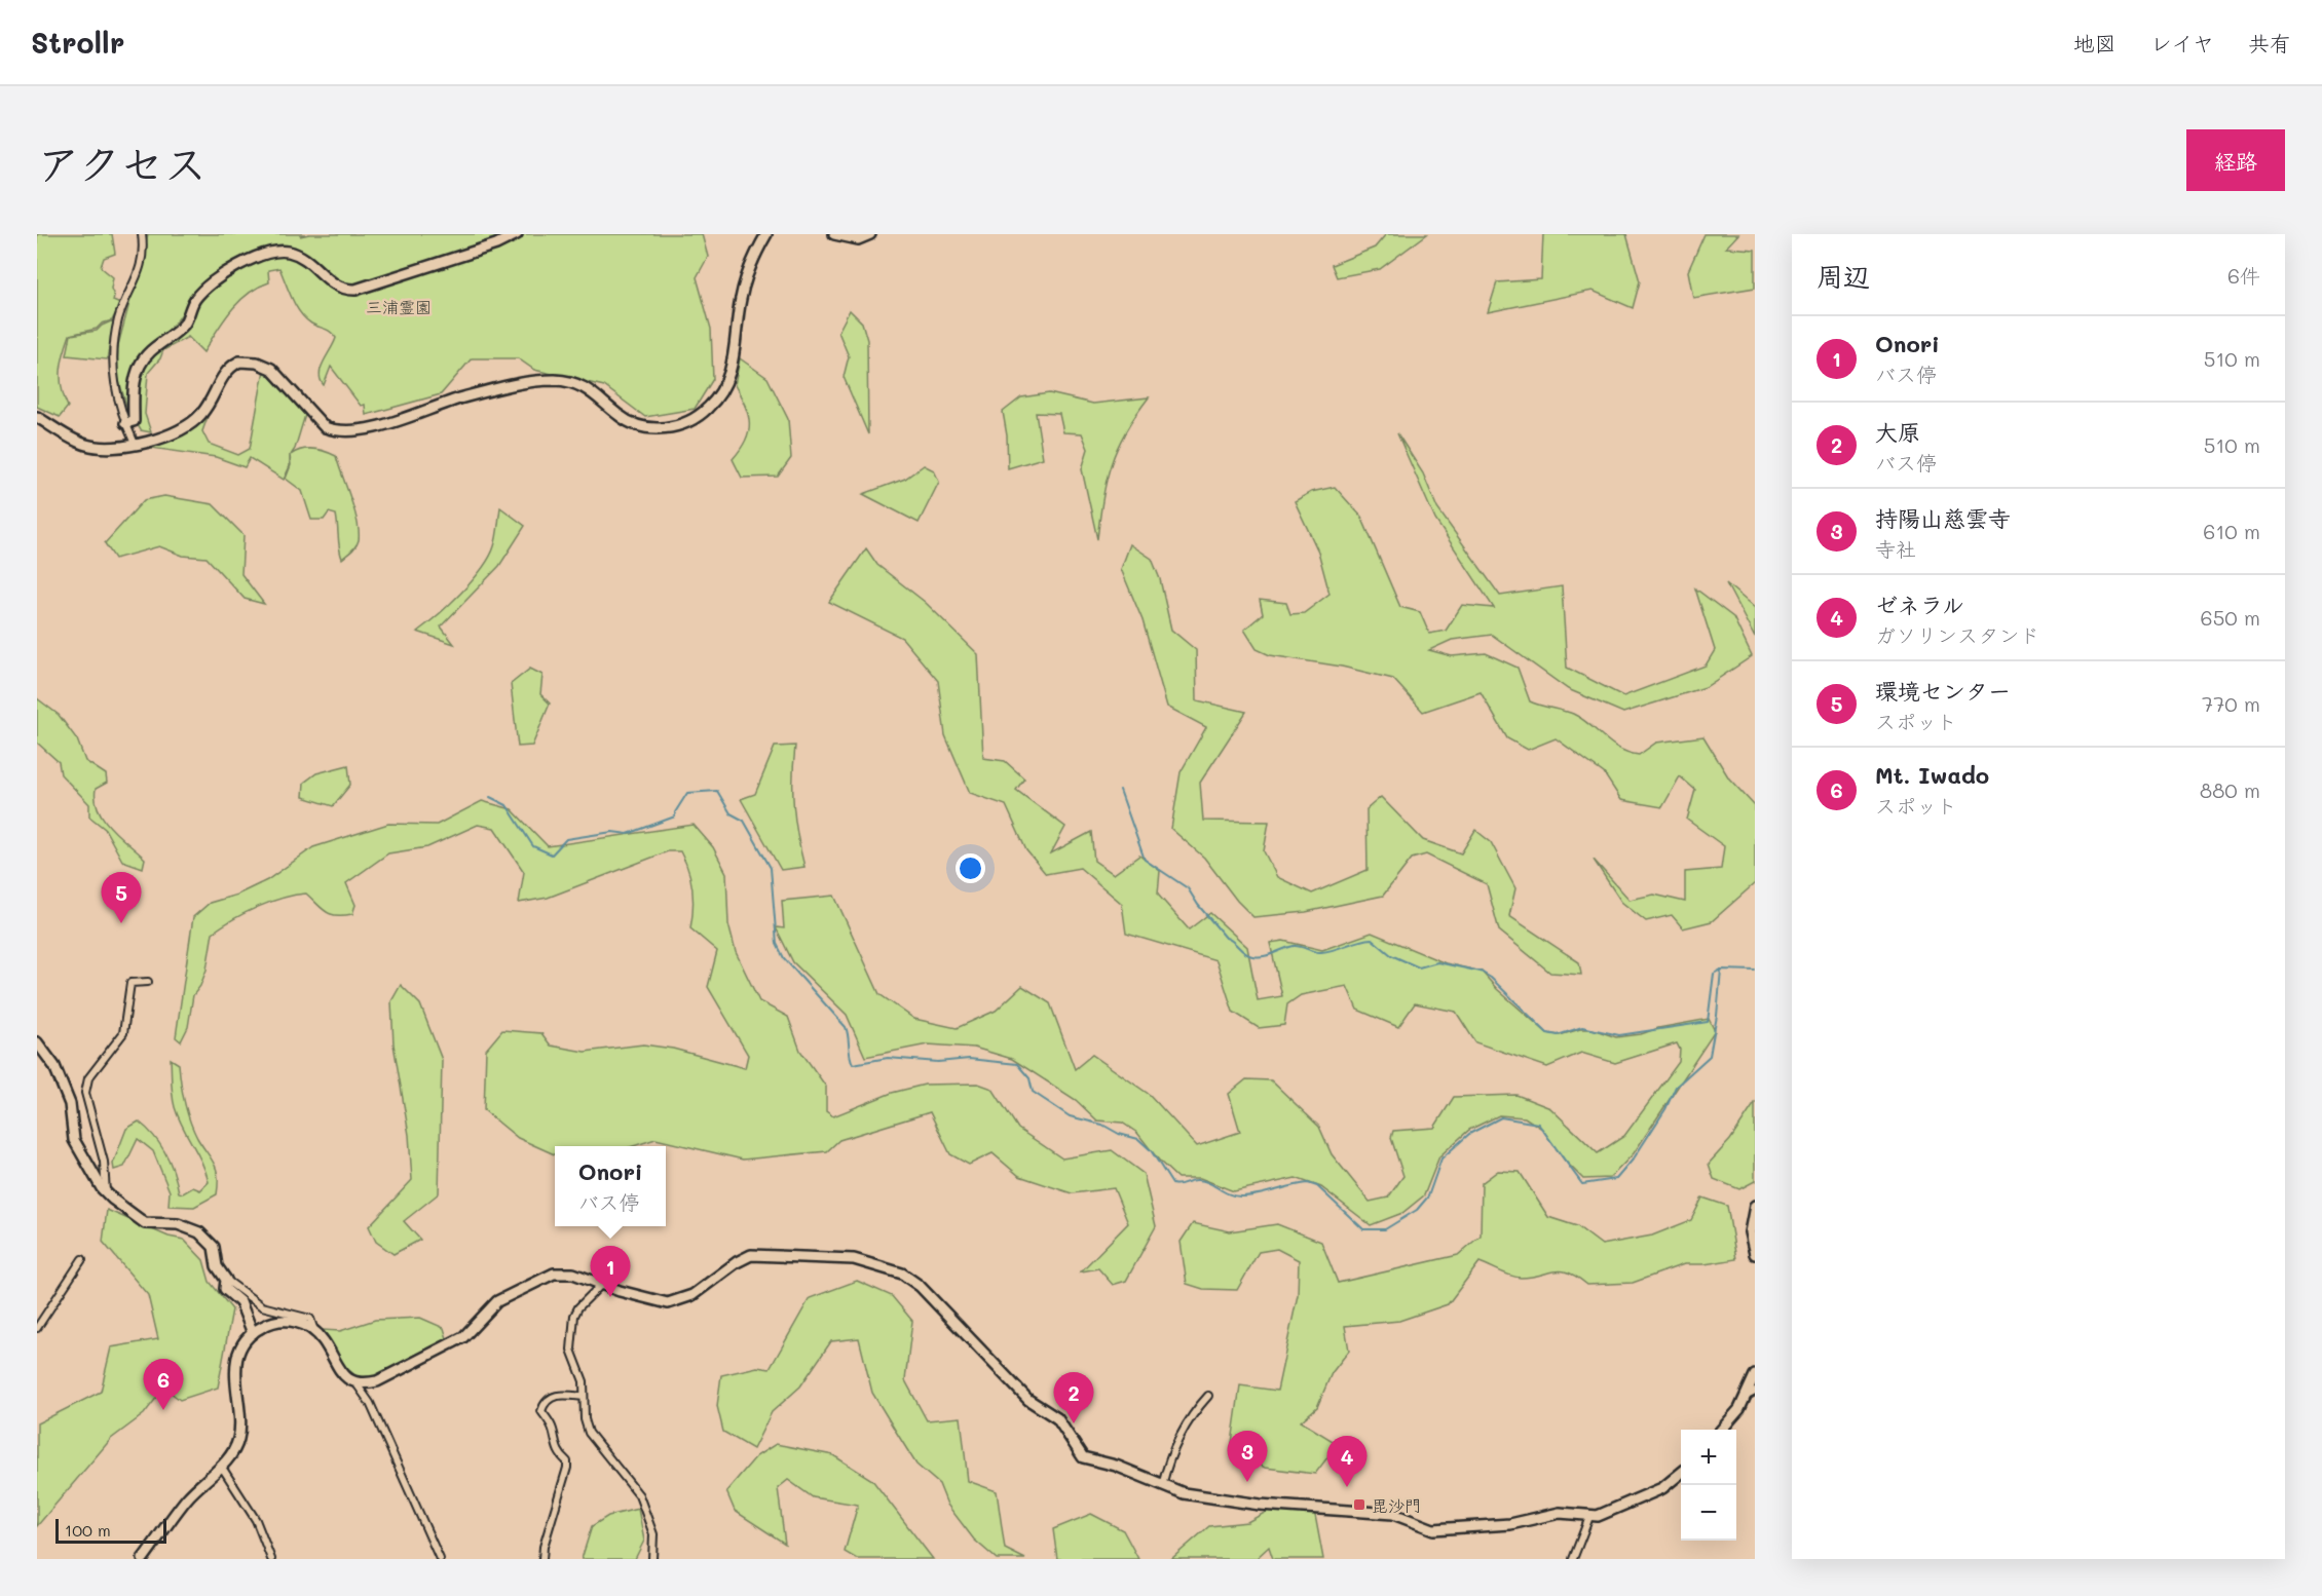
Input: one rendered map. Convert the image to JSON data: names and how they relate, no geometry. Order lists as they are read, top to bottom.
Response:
{
  "parks": ["三浦霊園"],
  "places": {
    "transit": ["毘沙門"]
  },
  "scale_bar": "100 m",
  "page": {
    "header": "Strollr",
    "nav": ["地図", "レイヤ", "共有"],
    "title": "アクセス",
    "buttons": "経路",
    "heading": ["周辺", "6件"],
    "list": [
      {
        "mark": "1",
        "name": "Onori",
        "note": "バス停",
        "value": "510 m"
      },
      {
        "mark": "2",
        "name": "大原",
        "note": "バス停",
        "value": "510 m"
      },
      {
        "mark": "3",
        "name": "持陽山慈雲寺",
        "note": "寺社",
        "value": "610 m"
      },
      {
        "mark": "4",
        "name": "ゼネラル",
        "note": "ガソリンスタンド",
        "value": "650 m"
      },
      {
        "mark": "5",
        "name": "環境センター",
        "note": "スポット",
        "value": "770 m"
      },
      {
        "mark": "6",
        "name": "Mt. Iwado",
        "note": "スポット",
        "value": "880 m"
      }
    ],
    "pins": [
      "5",
      "1",
      "6",
      "2",
      "3",
      "4"
    ],
    "popup": ["Onori", "バス停"],
    "map_buttons": ["+", "−"],
    "scale": "100 m"
  }
}
